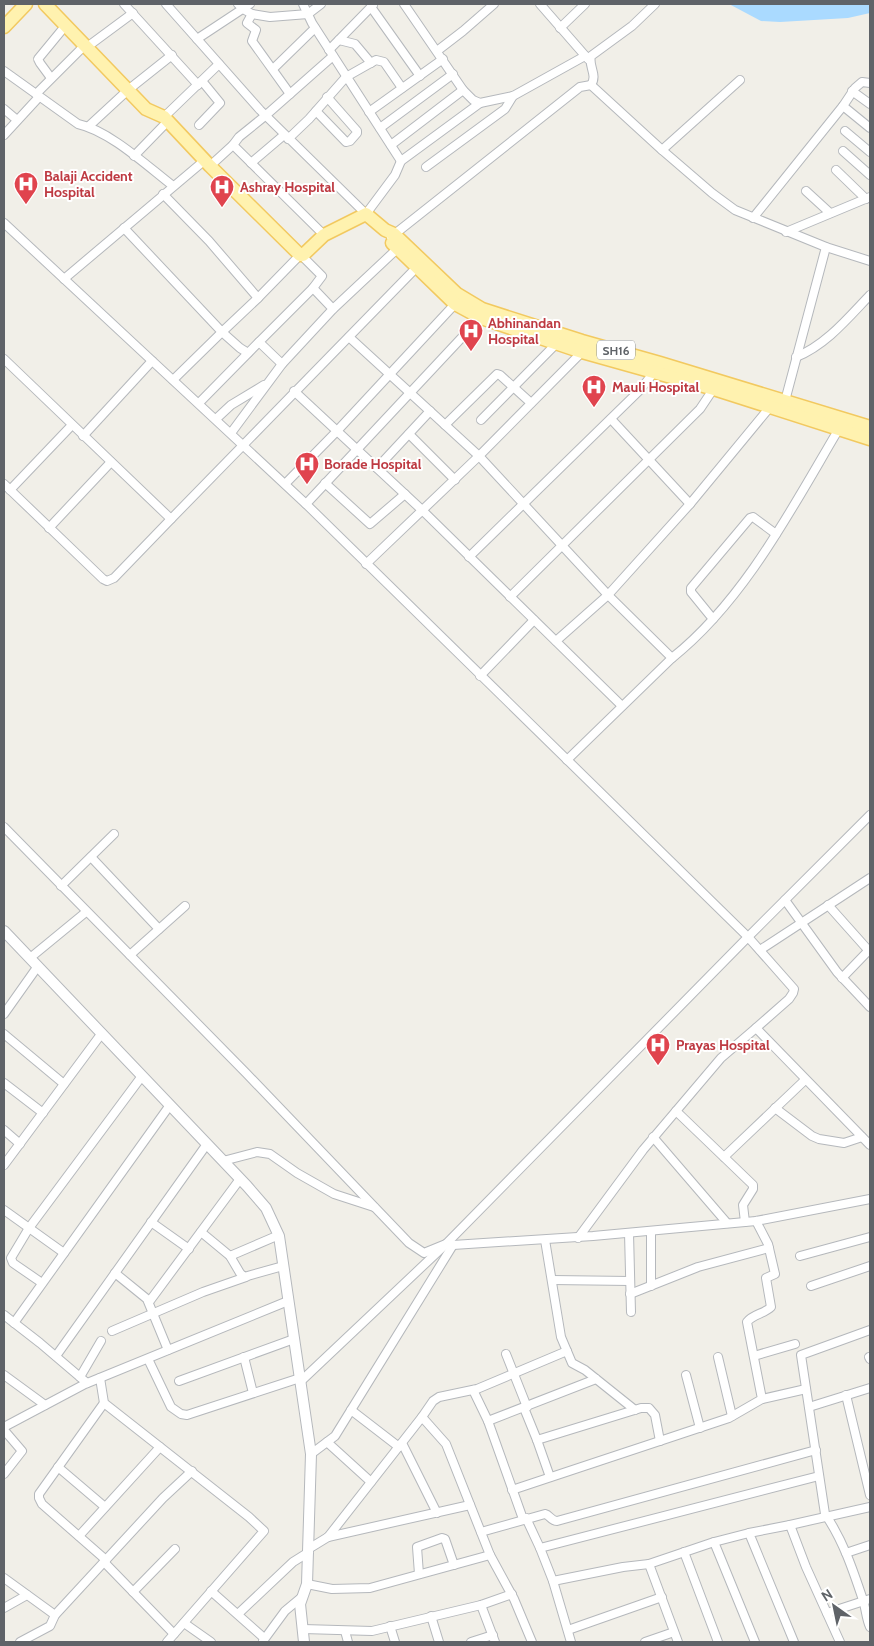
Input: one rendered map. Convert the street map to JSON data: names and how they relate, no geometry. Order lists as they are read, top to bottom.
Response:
{
  "streets": {
    "main road": ["SH16"]
  },
  "places": {
    "hospital": [
      "Balaji Accident Hospital",
      "Ashray Hospital",
      "Abhinandan Hospital",
      "Mauli Hospital",
      "Borade Hospital",
      "Prayas Hospital"
    ]
  },
  "north": "top left"
}
